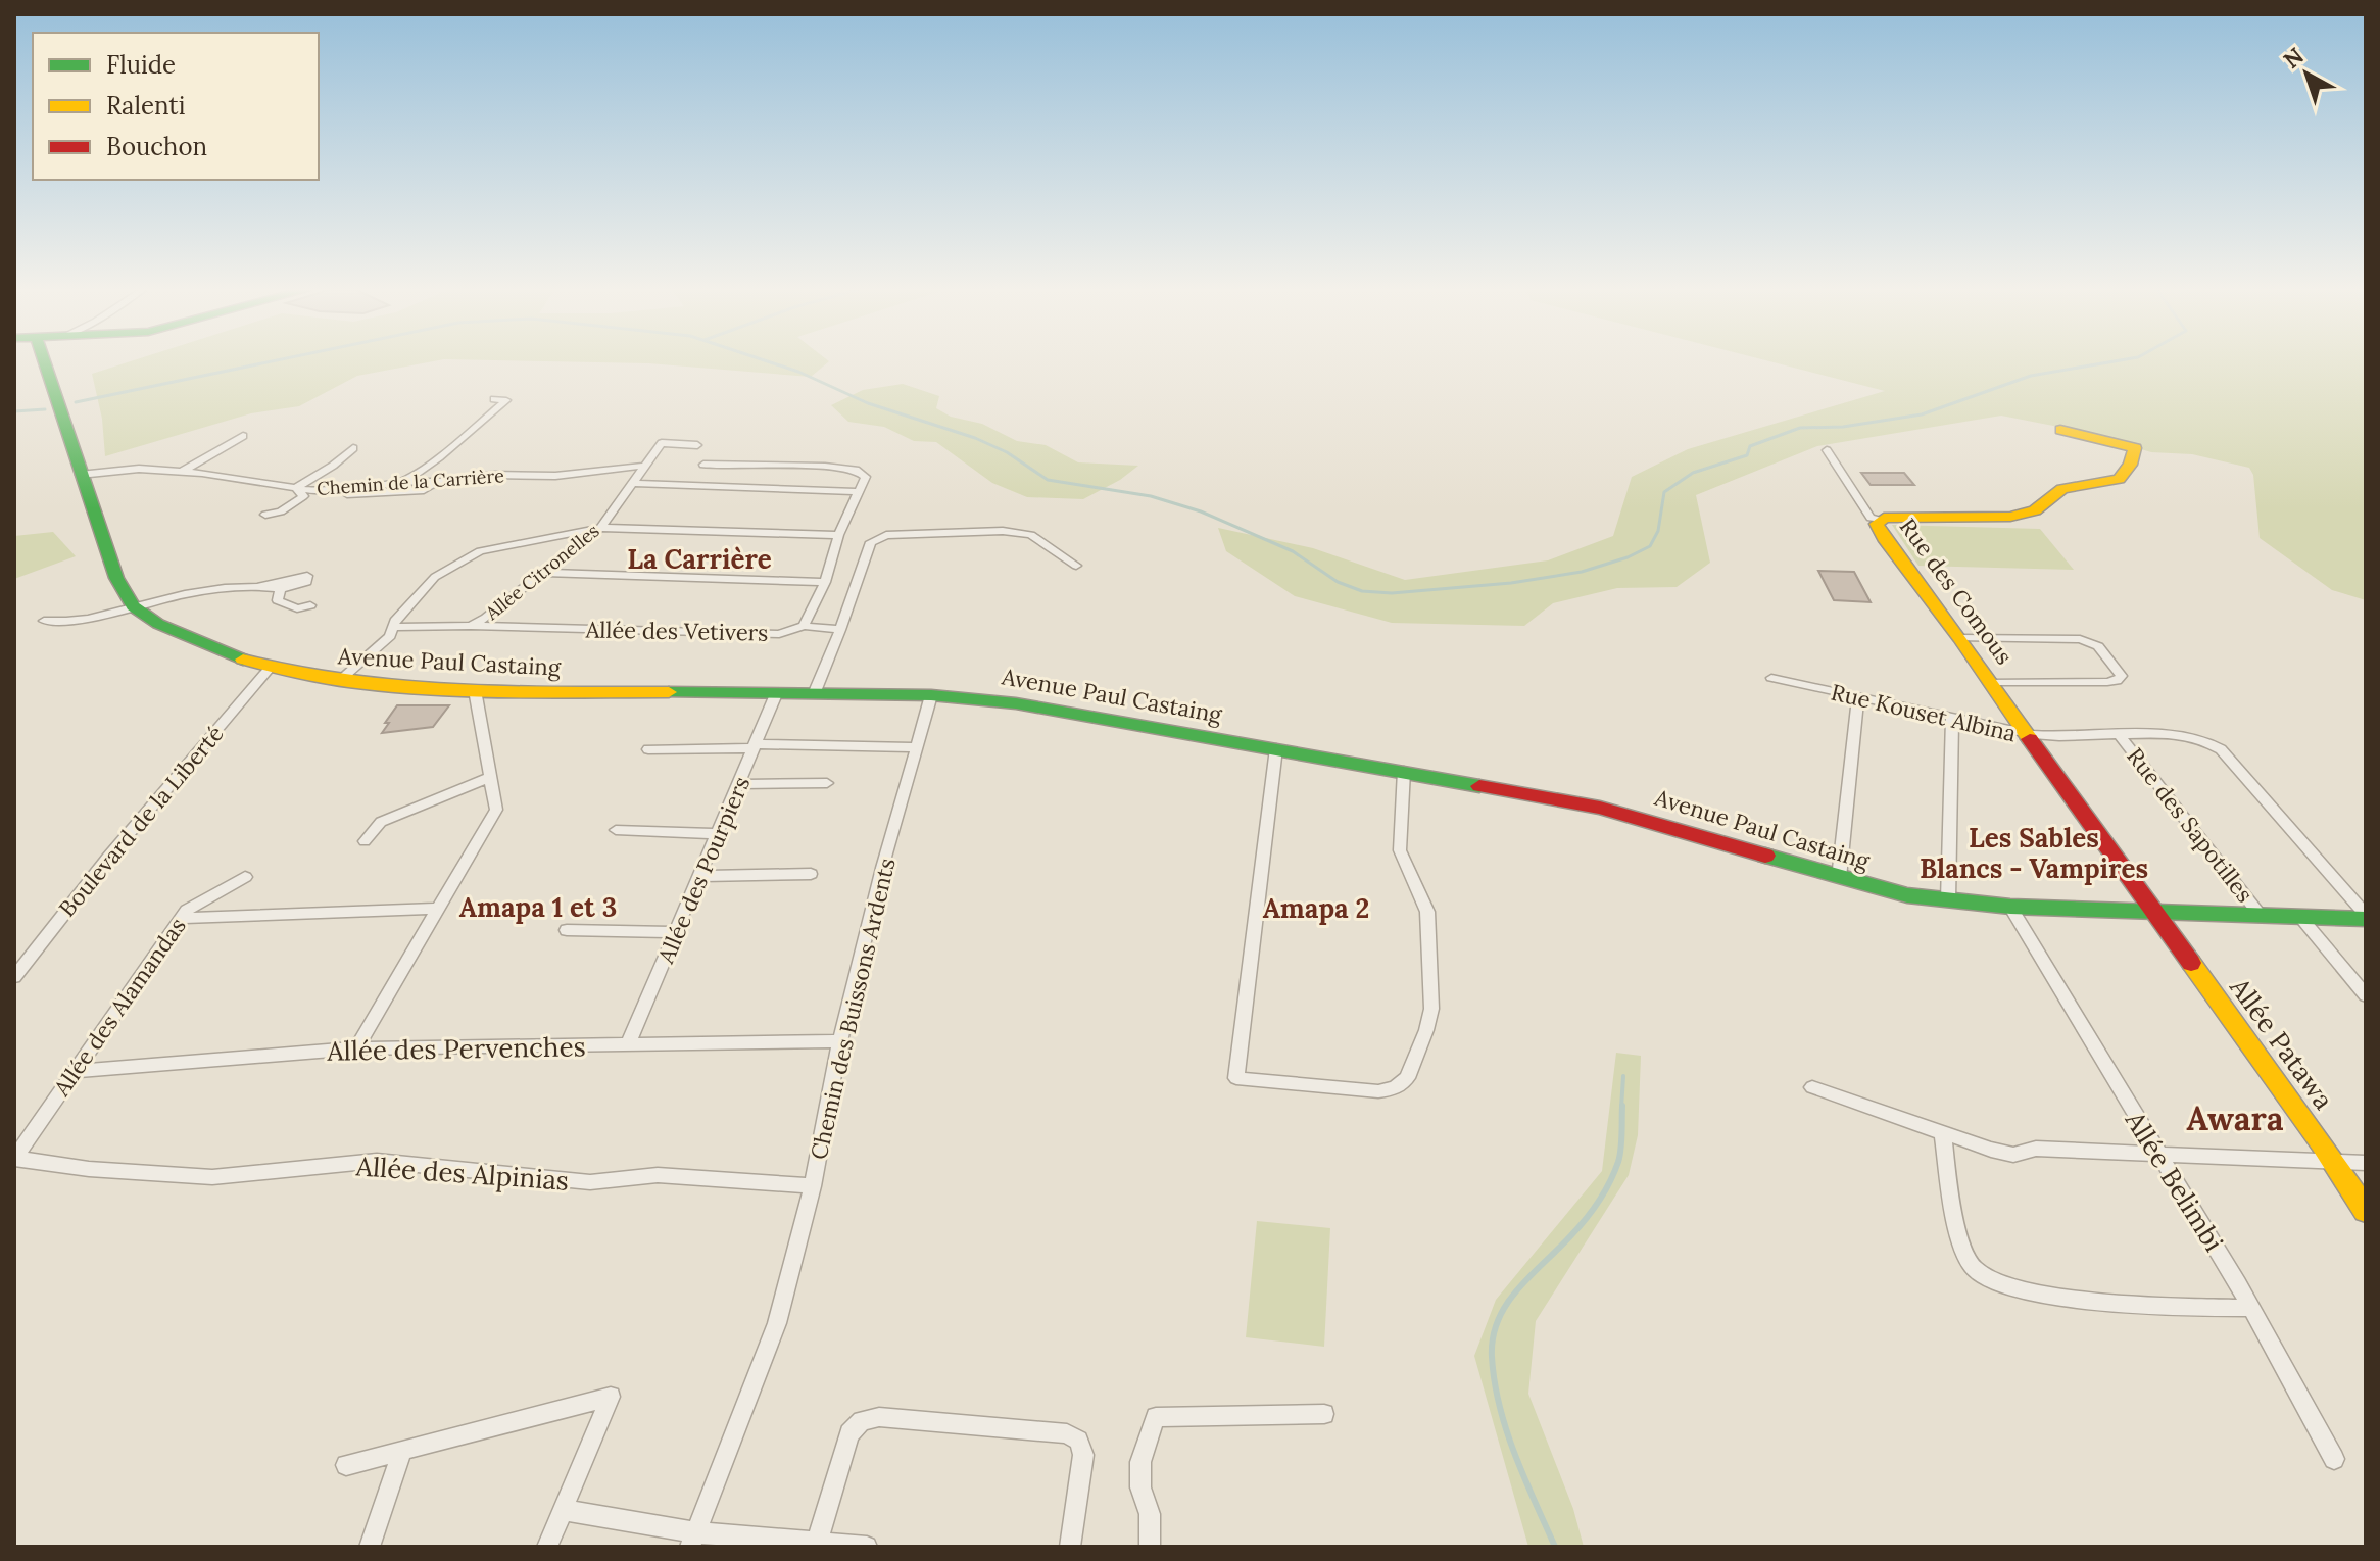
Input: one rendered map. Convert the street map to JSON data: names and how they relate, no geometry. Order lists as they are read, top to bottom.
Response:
{
  "streets": {
    "street": [
      "Chemin de la Carrière",
      "Allée Citronelles",
      "Rue des Comous",
      "Allée des Vetivers",
      "Avenue Paul Castaing",
      "Rue Kouset Albina",
      "Boulevard de la Liberté",
      "Rue des Sapotilles",
      "Allée des Pourpiers",
      "Allée des Alamandas",
      "Chemin des Buissons Ardents",
      "Allée Patawa",
      "Allée des Pervenches",
      "Allée des Alpinias",
      "Allée Belimbi"
    ]
  },
  "crossings": [
    ["Chemin de la Carrière", "Allée Citronelles"],
    ["Allée Citronelles", "Allée des Vetivers"],
    ["Rue des Comous", "Avenue Paul Castaing"],
    ["Rue des Comous", "Rue Kouset Albina"],
    ["Rue des Comous", "Allée Patawa"],
    ["Avenue Paul Castaing", "Rue Kouset Albina"],
    ["Avenue Paul Castaing", "Boulevard de la Liberté"],
    ["Avenue Paul Castaing", "Rue des Sapotilles"],
    ["Avenue Paul Castaing", "Allée des Pourpiers"],
    ["Avenue Paul Castaing", "Chemin des Buissons Ardents"],
    ["Avenue Paul Castaing", "Allée Patawa"],
    ["Avenue Paul Castaing", "Allée Belimbi"],
    ["Rue Kouset Albina", "Rue des Sapotilles"],
    ["Allée des Pourpiers", "Allée des Pervenches"],
    ["Allée des Alamandas", "Allée des Pervenches"],
    ["Allée des Alamandas", "Allée des Alpinias"],
    ["Chemin des Buissons Ardents", "Allée des Pervenches"],
    ["Chemin des Buissons Ardents", "Allée des Alpinias"]
  ],
  "districts": [
    "La Carrière",
    "Les Sables Blancs - Vampires",
    "Amapa 1 et 3",
    "Amapa 2",
    "Awara"
  ],
  "legend": ["Fluide", "Ralenti", "Bouchon"],
  "north": "top left"
}
